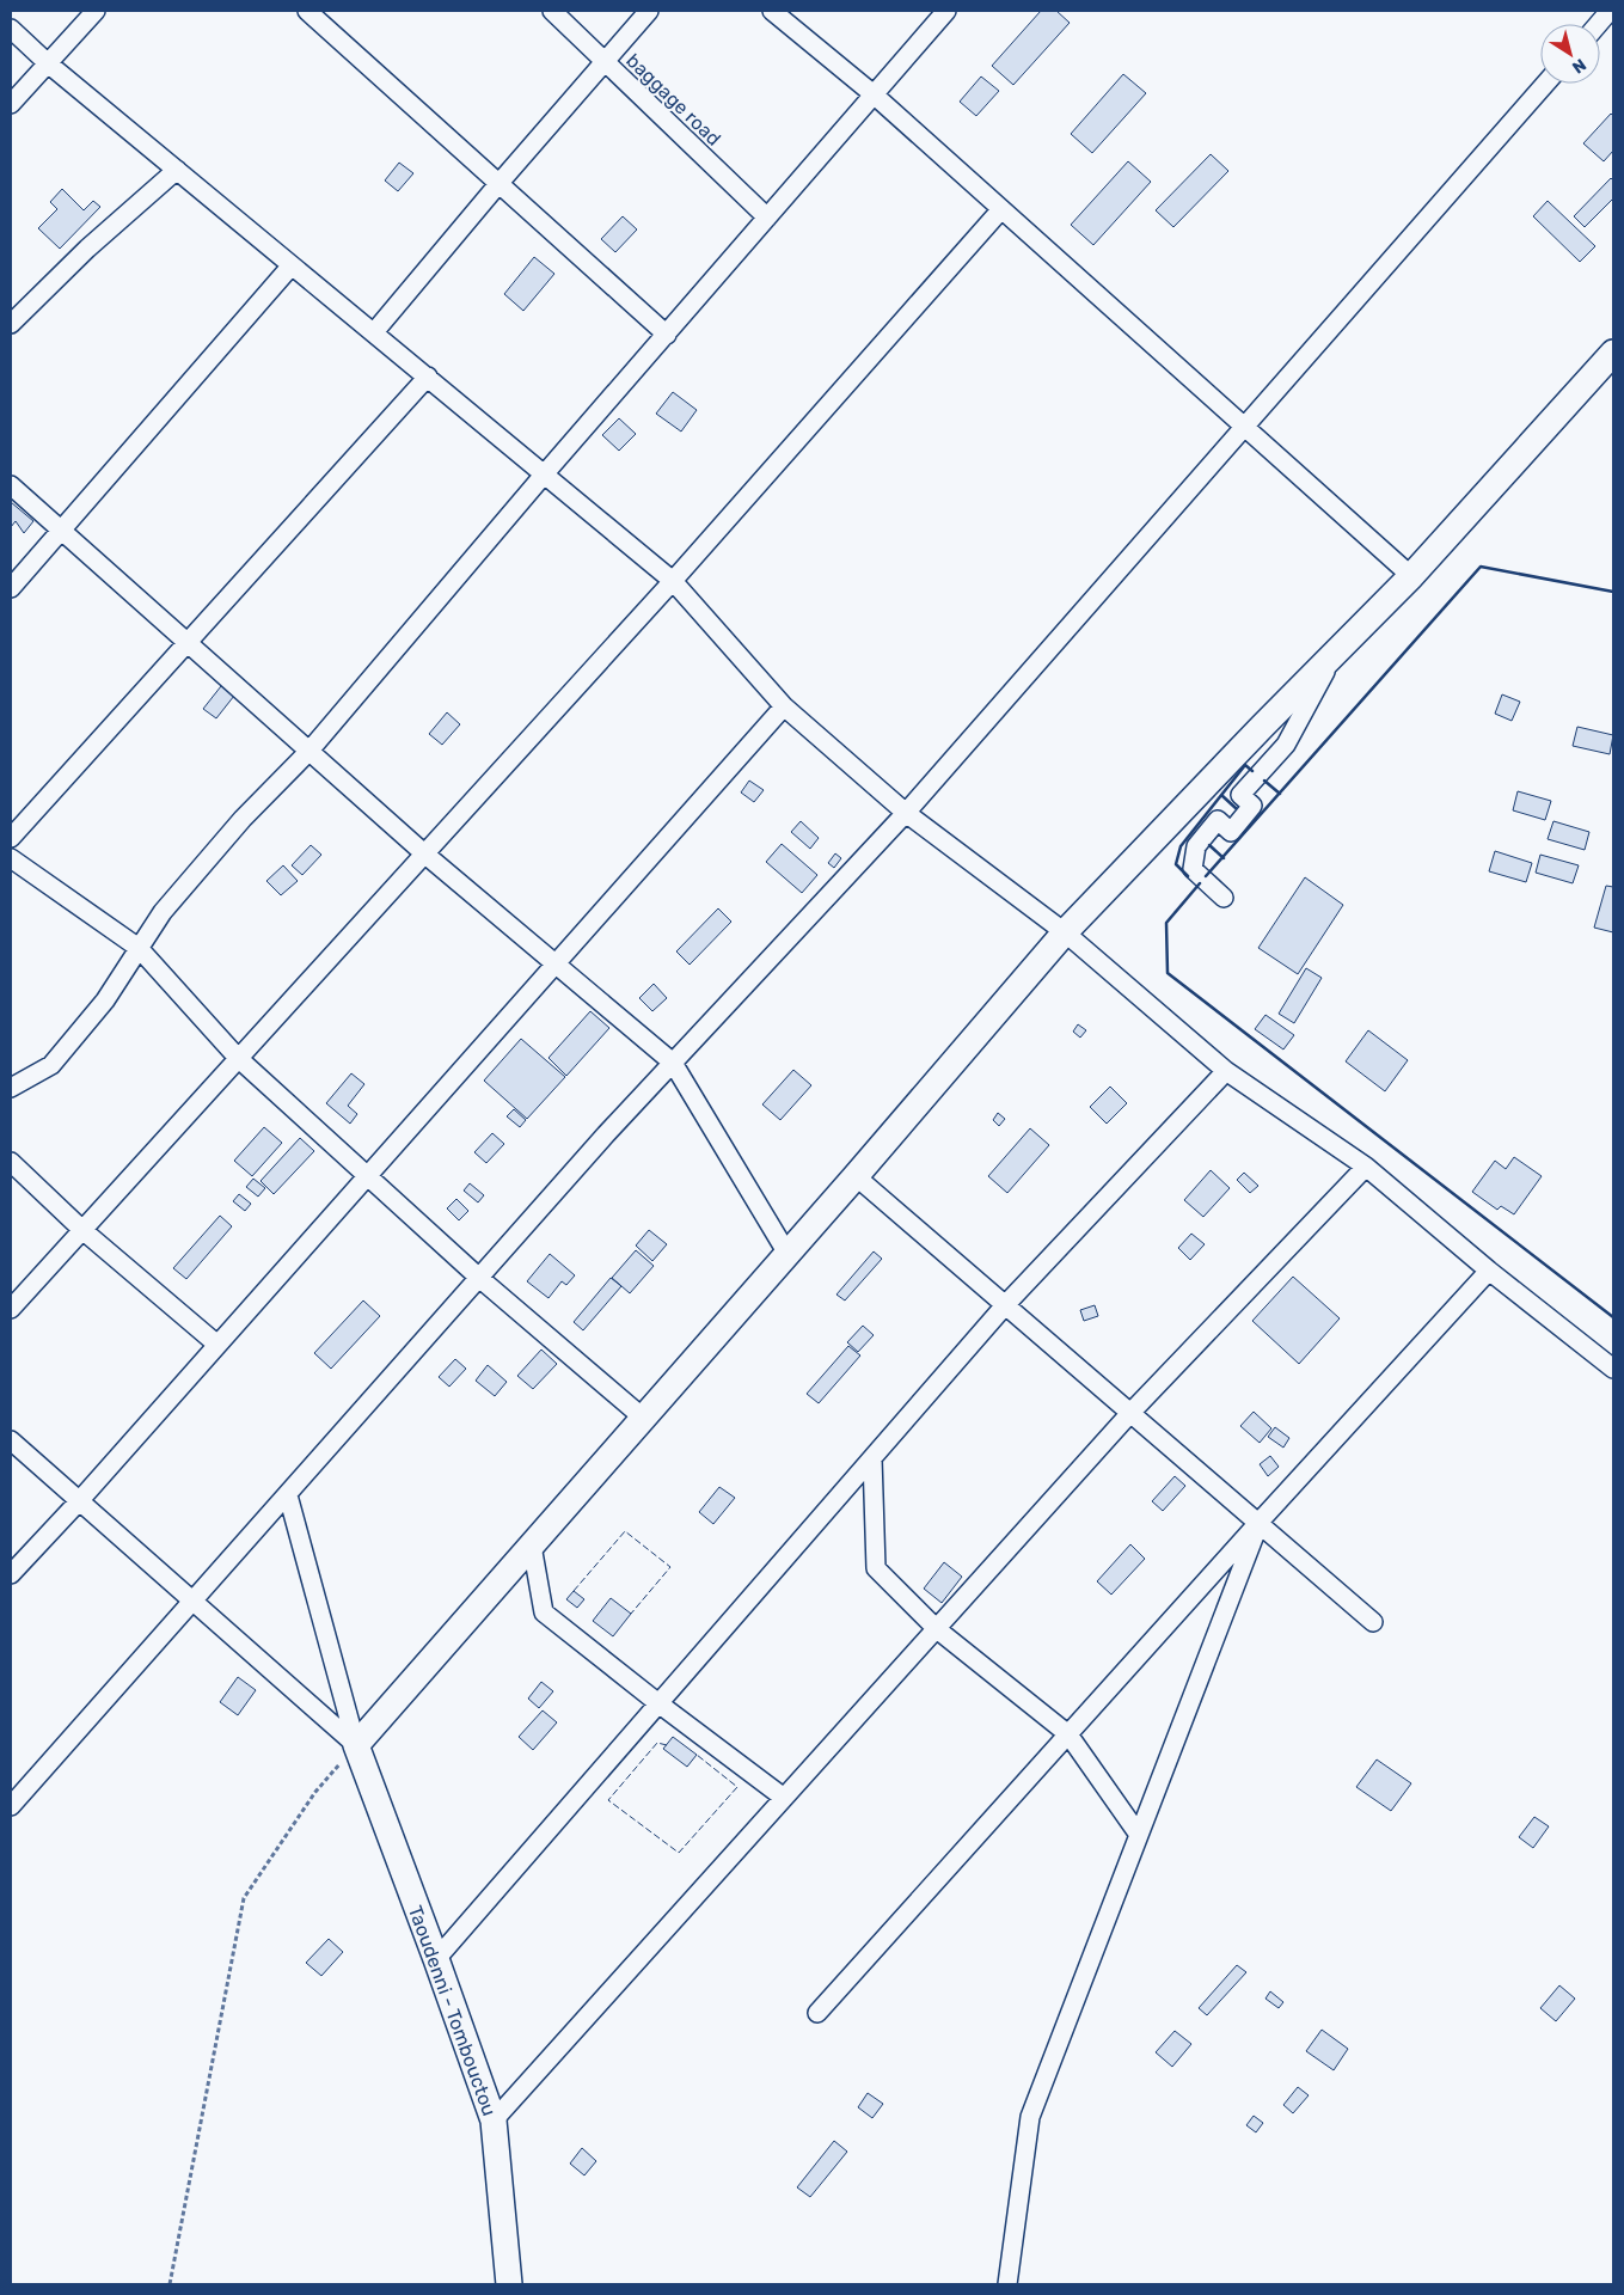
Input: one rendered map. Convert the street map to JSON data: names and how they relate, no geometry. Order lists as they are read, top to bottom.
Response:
{
  "streets": {
    "street": ["baggage road", "Taoudenni - Tombouctou"]
  },
  "north": "bottom right"
}
